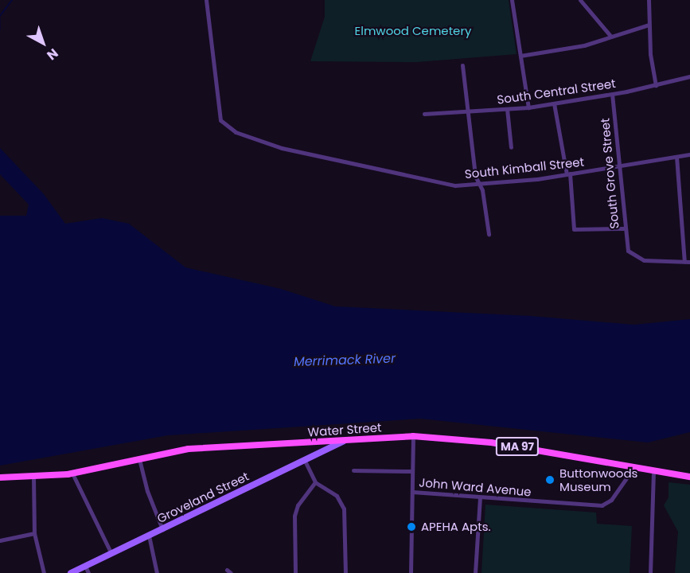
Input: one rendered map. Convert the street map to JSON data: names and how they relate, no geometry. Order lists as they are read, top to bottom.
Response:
{
  "streets": {
    "main road": ["Water Street", "MA 97", "Groveland Street"],
    "street": [
      "South Central Street",
      "South Kimball Street",
      "South Grove Street",
      "John Ward Avenue"
    ]
  },
  "crossings": [
    ["South Central Street", "South Grove Street"],
    ["South Kimball Street", "South Grove Street"],
    ["Water Street", "John Ward Avenue"],
    ["Water Street", "Groveland Street"]
  ],
  "water": ["Merrimack River"],
  "parks": ["Elmwood Cemetery"],
  "places": ["Buttonwoods Museum", "APEHA Apts."],
  "north": "bottom right"
}
